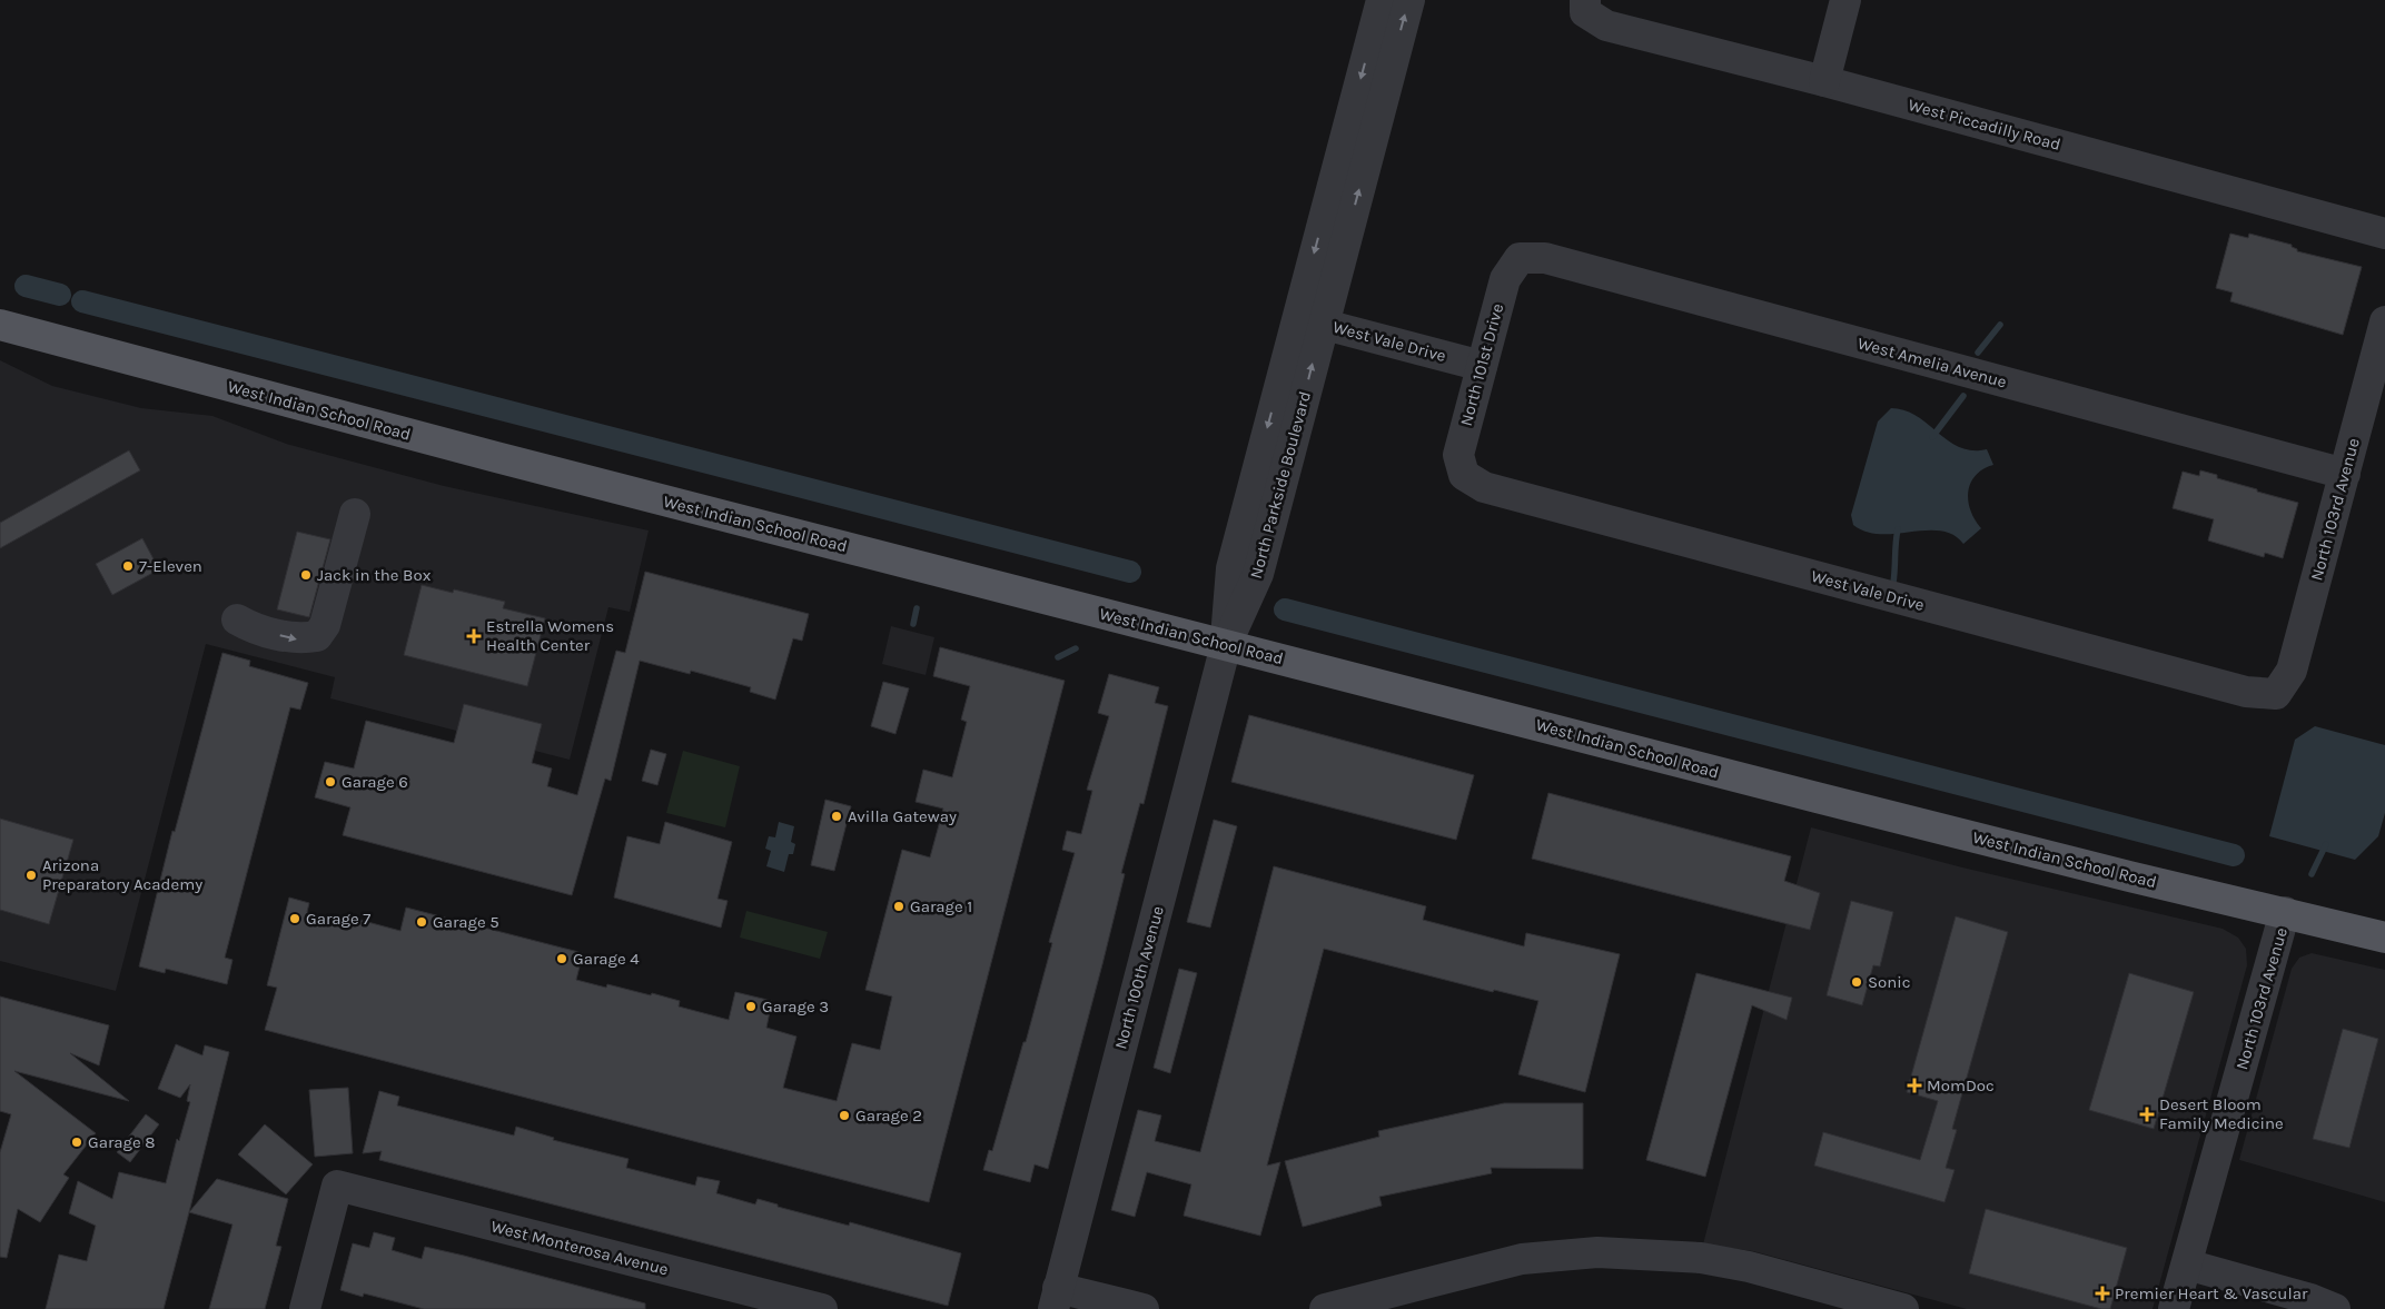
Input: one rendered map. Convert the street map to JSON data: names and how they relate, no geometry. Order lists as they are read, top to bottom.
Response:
{
  "streets": {
    "main road": ["West Indian School Road"],
    "street": [
      "West Piccadilly Road",
      "West Vale Drive",
      "West Amelia Avenue",
      "North 101st Drive",
      "North Parkside Boulevard",
      "North 103rd Avenue",
      "North 100th Avenue",
      "West Monterosa Avenue"
    ]
  },
  "crossings": [
    ["West Vale Drive", "North 101st Drive"],
    ["West Vale Drive", "North Parkside Boulevard"],
    ["West Vale Drive", "North 103rd Avenue"],
    ["West Amelia Avenue", "North 101st Drive"],
    ["West Amelia Avenue", "North 103rd Avenue"],
    ["West Indian School Road", "North Parkside Boulevard"],
    ["West Indian School Road", "North 103rd Avenue"],
    ["West Indian School Road", "North 100th Avenue"],
    ["North Parkside Boulevard", "North 100th Avenue"]
  ],
  "places": {
    "other": [
      "7-Eleven",
      "Jack in the Box",
      "Garage 6",
      "Avilla Gateway",
      "Arizona Preparatory Academy",
      "Garage 1",
      "Garage 7",
      "Garage 5",
      "Garage 4",
      "Sonic",
      "Garage 3",
      "Garage 2",
      "Garage 8"
    ],
    "health": [
      "Estrella Womens Health Center",
      "MomDoc",
      "Desert Bloom Family Medicine",
      "Premier Heart & Vascular"
    ]
  }
}
